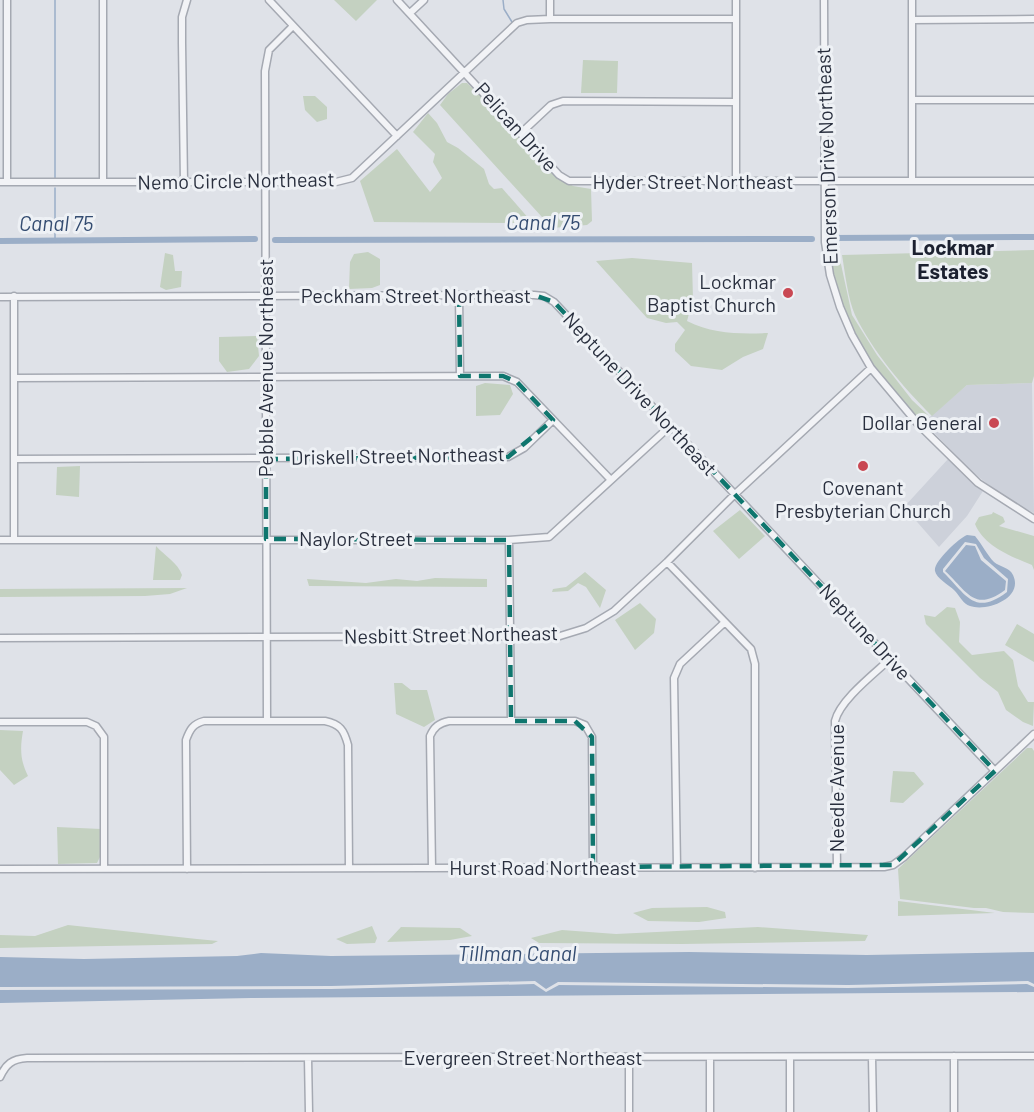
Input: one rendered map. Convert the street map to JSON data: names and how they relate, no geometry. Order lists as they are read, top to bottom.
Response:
{
  "streets": {
    "street": [
      "Pelican Drive",
      "Emerson Drive Northeast",
      "Nemo Circle Northeast",
      "Hyder Street Northeast",
      "Peckham Street Northeast",
      "Pebble Avenue Northeast",
      "Neptune Drive Northeast",
      "Driskell Street Northeast",
      "Naylor Street",
      "Neptune Drive",
      "Nesbitt Street Northeast",
      "Needle Avenue",
      "Hurst Road Northeast",
      "Evergreen Street Northeast"
    ]
  },
  "crossings": [
    ["Pelican Drive", "Nemo Circle Northeast"],
    ["Pelican Drive", "Hyder Street Northeast"],
    ["Emerson Drive Northeast", "Hyder Street Northeast"],
    ["Emerson Drive Northeast", "Nesbitt Street Northeast"],
    ["Nemo Circle Northeast", "Pebble Avenue Northeast"],
    ["Peckham Street Northeast", "Pebble Avenue Northeast"],
    ["Peckham Street Northeast", "Neptune Drive Northeast"],
    ["Pebble Avenue Northeast", "Driskell Street Northeast"],
    ["Pebble Avenue Northeast", "Naylor Street"],
    ["Pebble Avenue Northeast", "Nesbitt Street Northeast"],
    ["Neptune Drive Northeast", "Naylor Street"],
    ["Neptune Drive Northeast", "Neptune Drive"],
    ["Neptune Drive Northeast", "Nesbitt Street Northeast"],
    ["Neptune Drive", "Nesbitt Street Northeast"],
    ["Neptune Drive", "Needle Avenue"],
    ["Neptune Drive", "Hurst Road Northeast"],
    ["Needle Avenue", "Hurst Road Northeast"]
  ],
  "districts": ["Lockmar Estates"],
  "water": ["Canal 75", "Tillman Canal"],
  "places": ["Lockmar Baptist Church", "Dollar General", "Covenant Presbyterian Church"]
}
